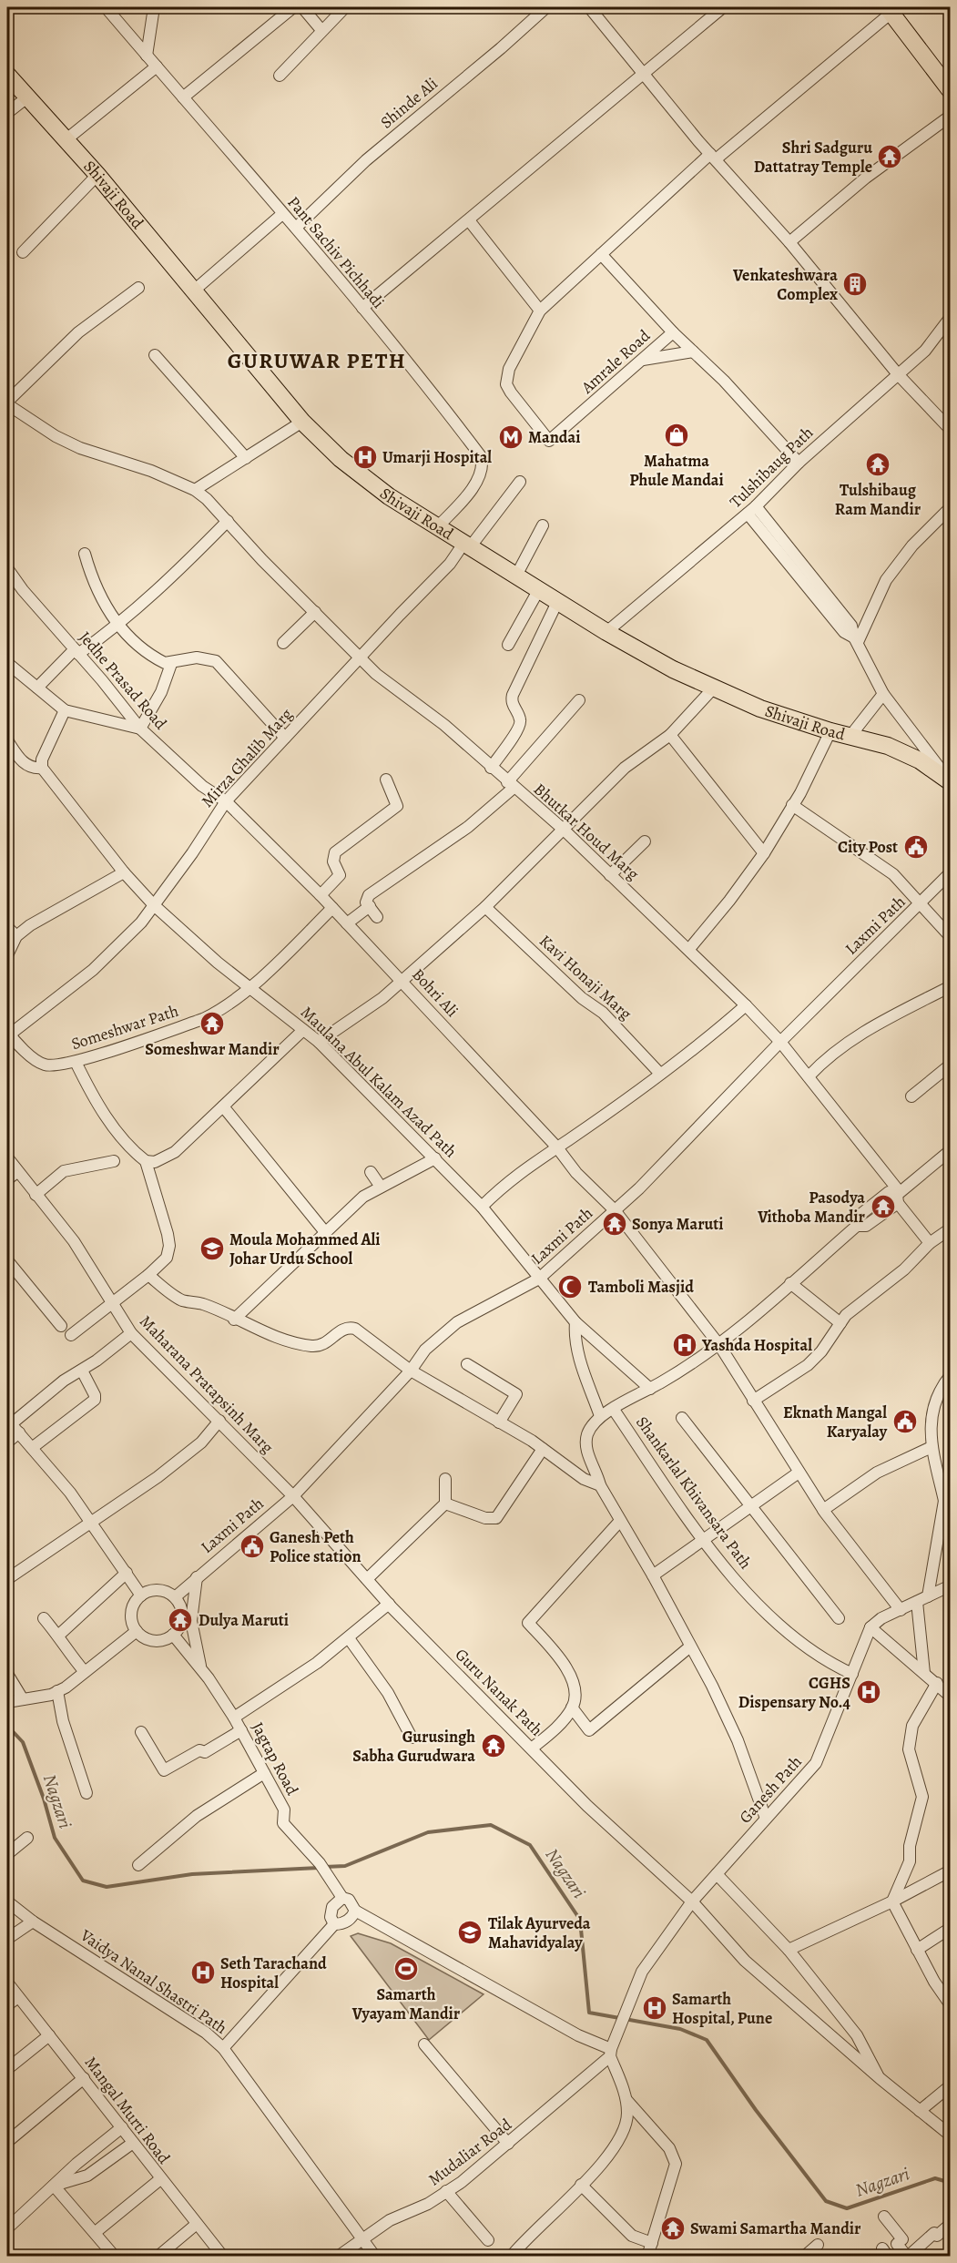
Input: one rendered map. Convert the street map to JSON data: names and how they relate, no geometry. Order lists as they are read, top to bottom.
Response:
{
  "streets": {
    "highway": ["Shivaji Road"],
    "street": [
      "Shinde Ali",
      "Pant Sachiv Pichhadi",
      "Amrale Road",
      "Tulshibaug Path",
      "Jedhe Prasad Road",
      "Mirza Ghalib Marg",
      "Bhutkar Houd Marg",
      "Laxmi Path",
      "Kavi Honaji Marg",
      "Bohri Ali",
      "Someshwar Path",
      "Maulana Abul Kalam Azad Path",
      "Maharana Pratapsinh Marg",
      "Shankarlal Khivansara Path",
      "Guru Nanak Path",
      "Jagtap Road",
      "Ganesh Path",
      "Vaidya Nanal Shastri Path",
      "Mangal Murti Road",
      "Mudaliar Road"
    ]
  },
  "crossings": [
    ["Shinde Ali", "Pant Sachiv Pichhadi"],
    ["Shivaji Road", "Pant Sachiv Pichhadi"],
    ["Shivaji Road", "Tulshibaug Path"],
    ["Shivaji Road", "Mirza Ghalib Marg"],
    ["Jedhe Prasad Road", "Mirza Ghalib Marg"],
    ["Jedhe Prasad Road", "Bohri Ali"],
    ["Mirza Ghalib Marg", "Bhutkar Houd Marg"],
    ["Mirza Ghalib Marg", "Bohri Ali"],
    ["Mirza Ghalib Marg", "Someshwar Path"],
    ["Mirza Ghalib Marg", "Maulana Abul Kalam Azad Path"],
    ["Bhutkar Houd Marg", "Laxmi Path"],
    ["Laxmi Path", "Bohri Ali"],
    ["Laxmi Path", "Maulana Abul Kalam Azad Path"],
    ["Laxmi Path", "Maharana Pratapsinh Marg"],
    ["Laxmi Path", "Guru Nanak Path"],
    ["Laxmi Path", "Jagtap Road"],
    ["Bohri Ali", "Someshwar Path"],
    ["Someshwar Path", "Maulana Abul Kalam Azad Path"],
    ["Maharana Pratapsinh Marg", "Guru Nanak Path"],
    ["Shankarlal Khivansara Path", "Ganesh Path"],
    ["Guru Nanak Path", "Ganesh Path"],
    ["Ganesh Path", "Mudaliar Road"],
    ["Vaidya Nanal Shastri Path", "Mudaliar Road"]
  ],
  "districts": ["GURUWAR PETH"],
  "water": ["Nagzari"],
  "places": {
    "temple": [
      "Shri Sadguru Dattatray Temple",
      "Tulshibaug Ram Mandir",
      "Someshwar Mandir",
      "Pasodya Vithoba Mandir",
      "Sonya Maruti",
      "Dulya Maruti",
      "Gurusingh Sabha Gurudwara",
      "Swami Samartha Mandir"
    ],
    "building": ["Venkateshwara Complex"],
    "shop": ["Mahatma Phule Mandai"],
    "metro station": ["Mandai"],
    "hospital": [
      "Umarji Hospital",
      "Yashda Hospital",
      "CGHS Dispensary No.4",
      "Seth Tarachand Hospital",
      "Samarth Hospital, Pune"
    ],
    "public building": ["City Post", "Eknath Mangal Karyalay", "Ganesh Peth Police station"],
    "school or university": ["Moula Mohammed Ali Johar Urdu School", "Tilak Ayurveda Mahavidyalay"],
    "mosque": ["Tamboli Masjid"],
    "sports": ["Samarth Vyayam Mandir"]
  }
}
